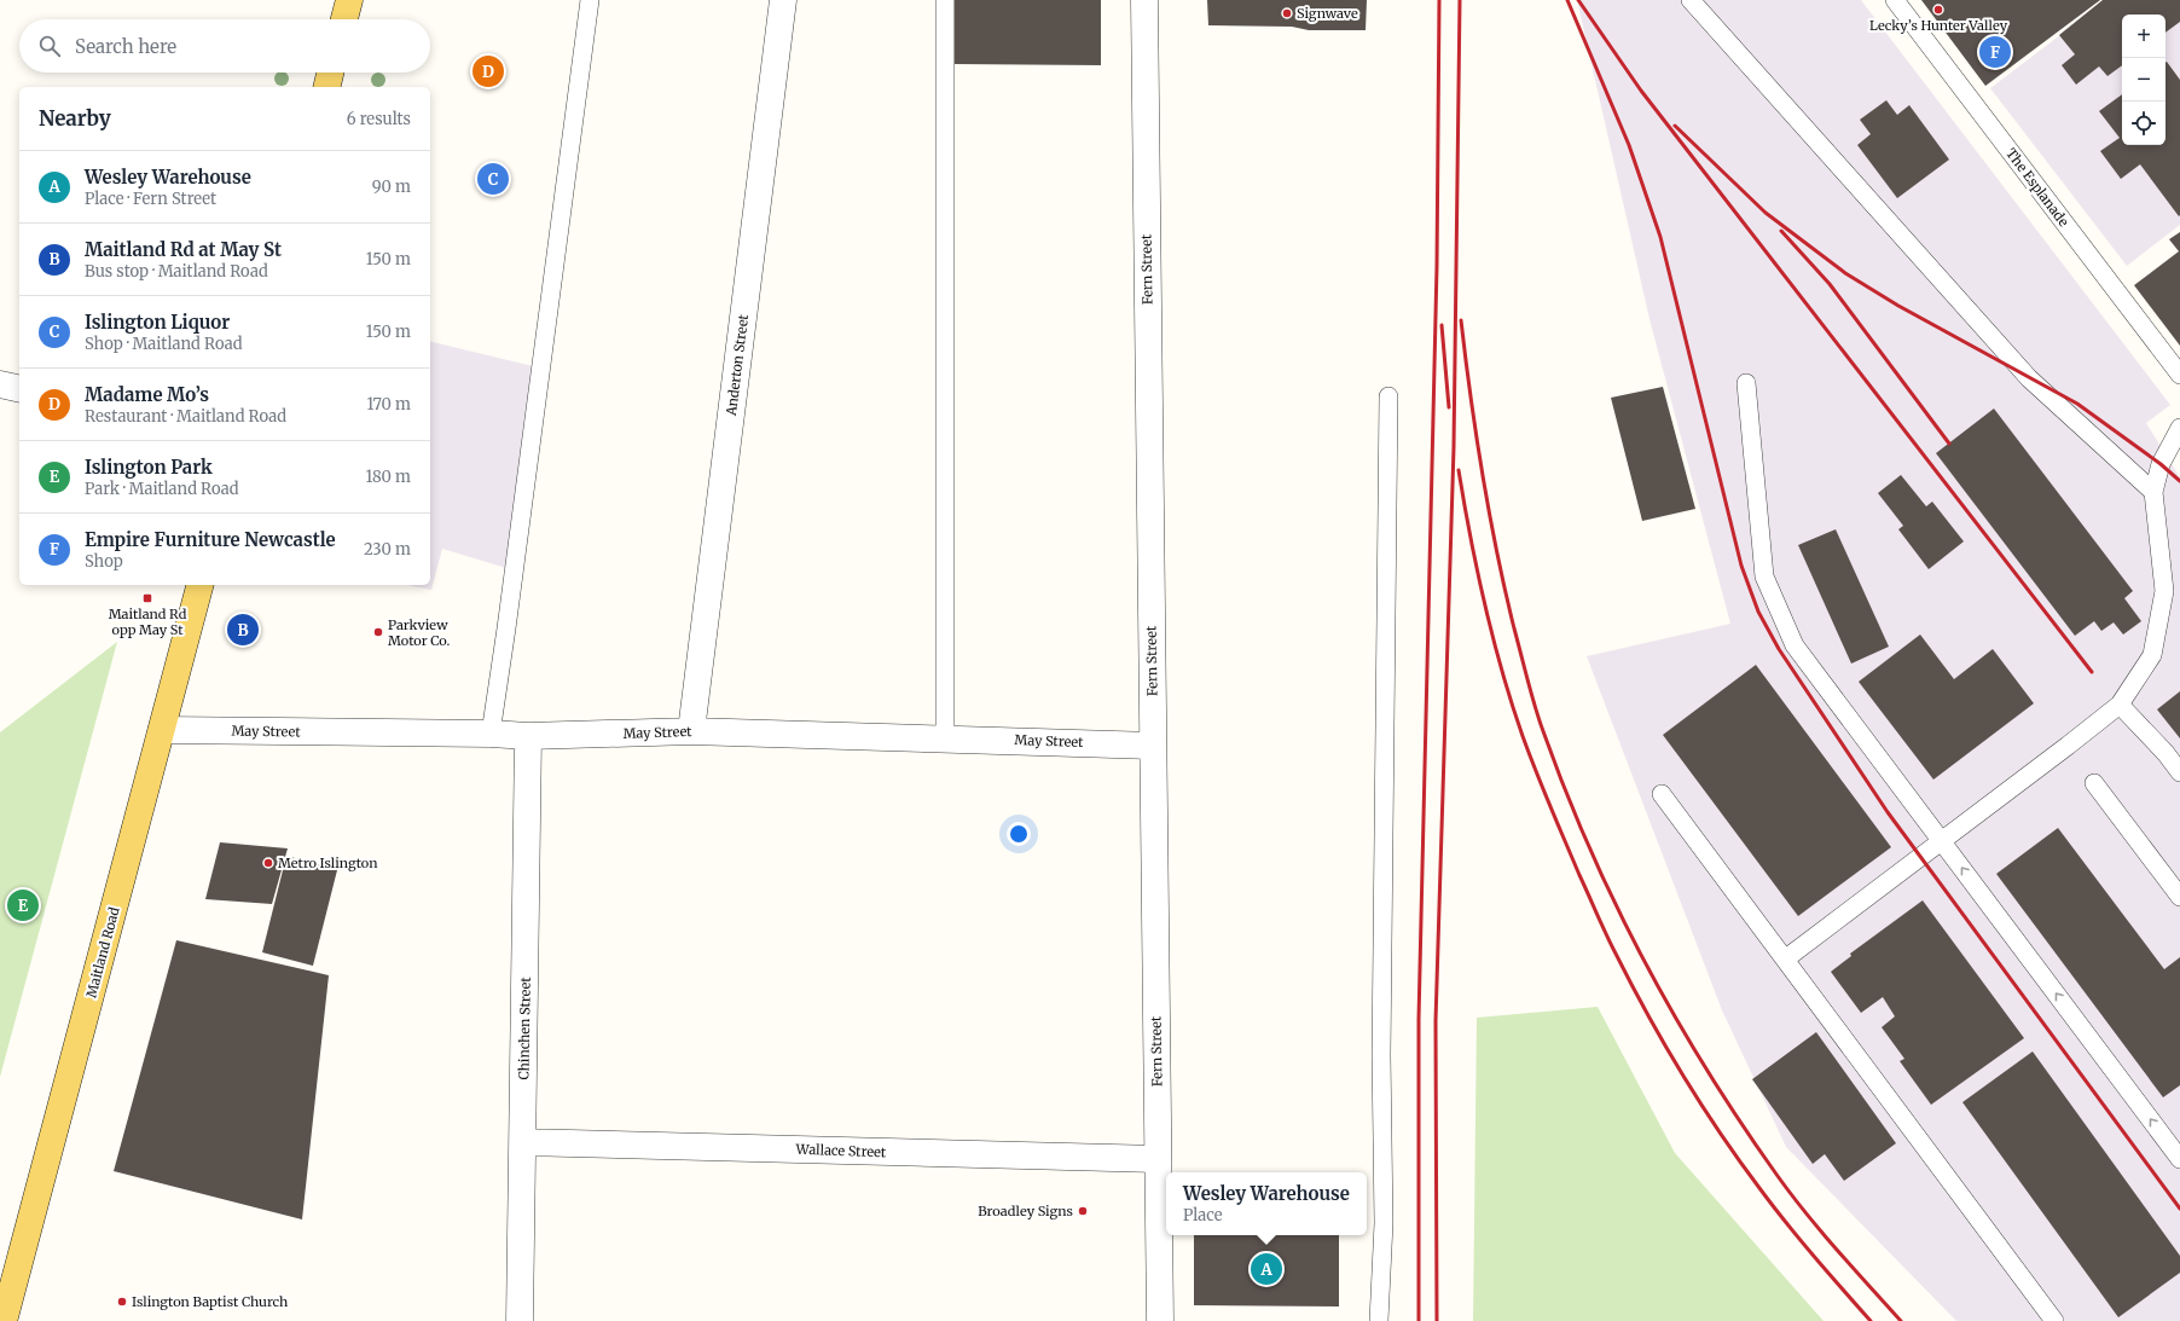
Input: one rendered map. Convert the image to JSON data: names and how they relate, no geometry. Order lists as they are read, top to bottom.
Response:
{
  "streets": {
    "main road": ["Maitland Road"],
    "street": [
      "Fern Street",
      "Anderton Street",
      "May Street",
      "Chinchen Street",
      "Wallace Street"
    ],
    "lane": ["The Esplanade"]
  },
  "crossings": [
    ["Fern Street", "May Street"],
    ["Fern Street", "Wallace Street"],
    ["Anderton Street", "May Street"],
    ["May Street", "Maitland Road"],
    ["May Street", "Chinchen Street"],
    ["Chinchen Street", "Wallace Street"]
  ],
  "places": {
    "other": [
      "Lecky’s Hunter Valley",
      "Signwave",
      "Parkview Motor Co.",
      "Metro Islington",
      "Broadley Signs",
      "Islington Baptist Church"
    ],
    "transit": ["Maitland Rd opp May St"]
  },
  "page": {
    "map_buttons": ["+", "−"],
    "search": "Search here",
    "pins": [
      "F",
      "D",
      "C",
      "B",
      "E",
      "A"
    ],
    "heading": ["Nearby", "6 results"],
    "list": [
      {
        "mark": "A",
        "name": "Wesley Warehouse",
        "note": "Place · Fern Street",
        "value": "90 m"
      },
      {
        "mark": "B",
        "name": "Maitland Rd at May St",
        "note": "Bus stop · Maitland Road",
        "value": "150 m"
      },
      {
        "mark": "C",
        "name": "Islington Liquor",
        "note": "Shop · Maitland Road",
        "value": "150 m"
      },
      {
        "mark": "D",
        "name": "Madame Mo’s",
        "note": "Restaurant · Maitland Road",
        "value": "170 m"
      },
      {
        "mark": "E",
        "name": "Islington Park",
        "note": "Park · Maitland Road",
        "value": "180 m"
      },
      {
        "mark": "F",
        "name": "Empire Furniture Newcastle",
        "note": "Shop",
        "value": "230 m"
      }
    ],
    "popup": ["Wesley Warehouse", "Place"]
  }
}
